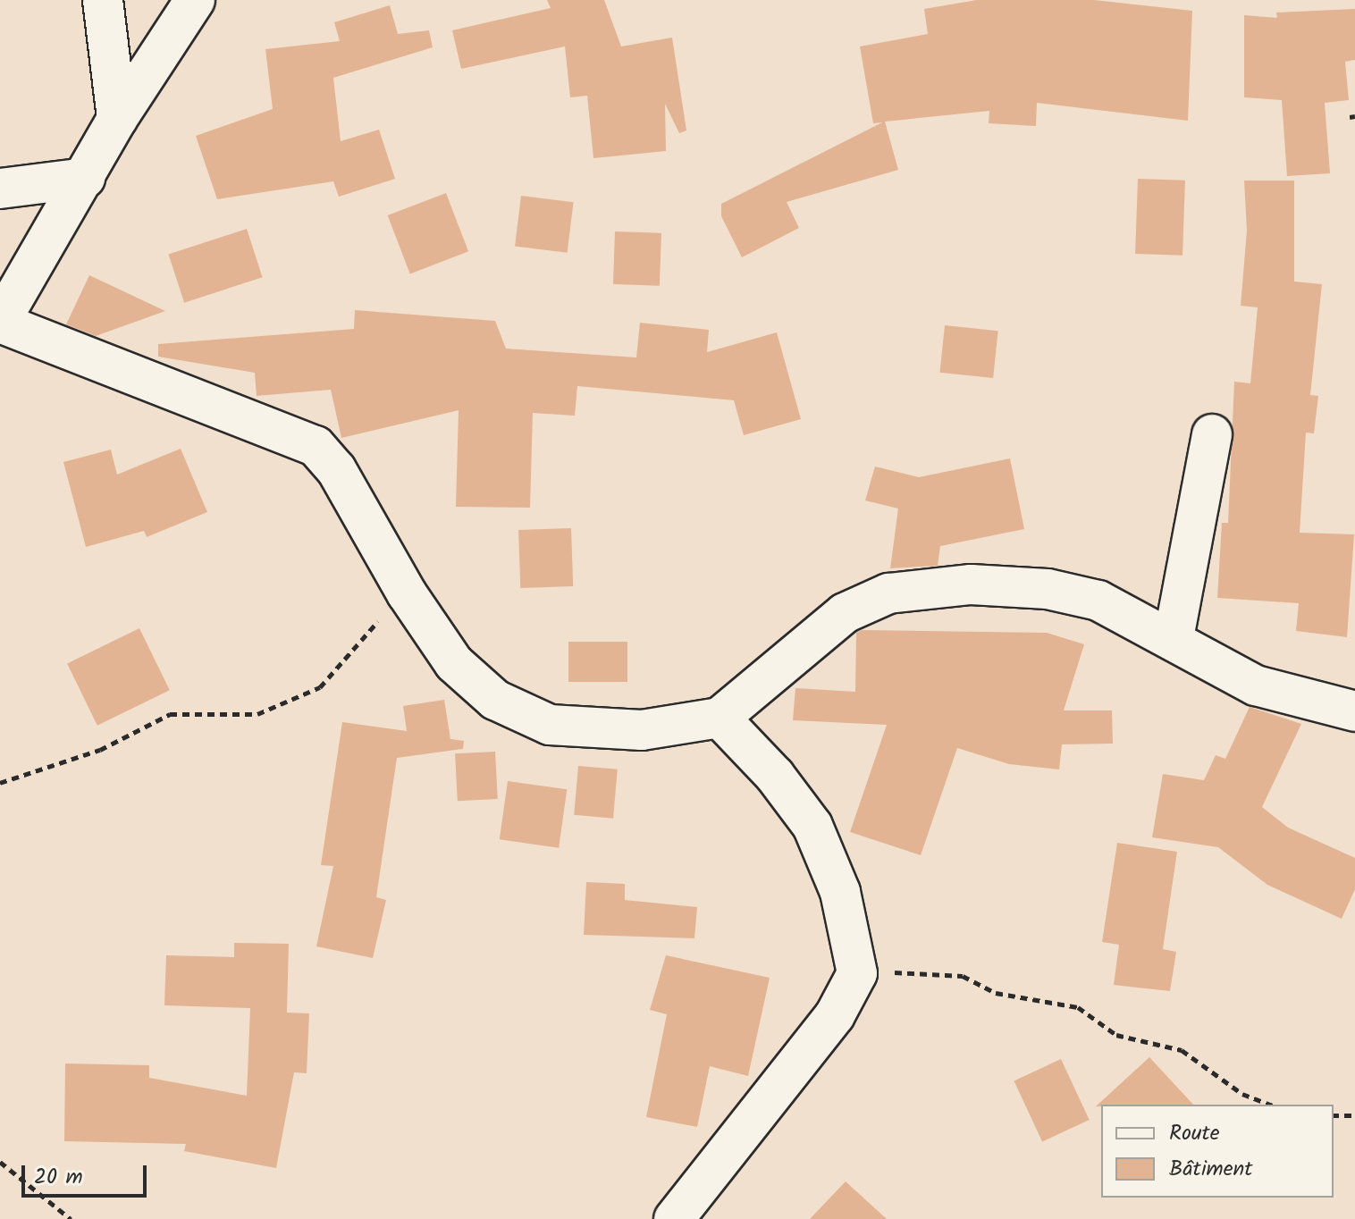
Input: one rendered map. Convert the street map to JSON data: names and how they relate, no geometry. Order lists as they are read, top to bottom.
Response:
{
  "legend": ["Route", "Bâtiment"],
  "scale_bar": "20 m"
}
